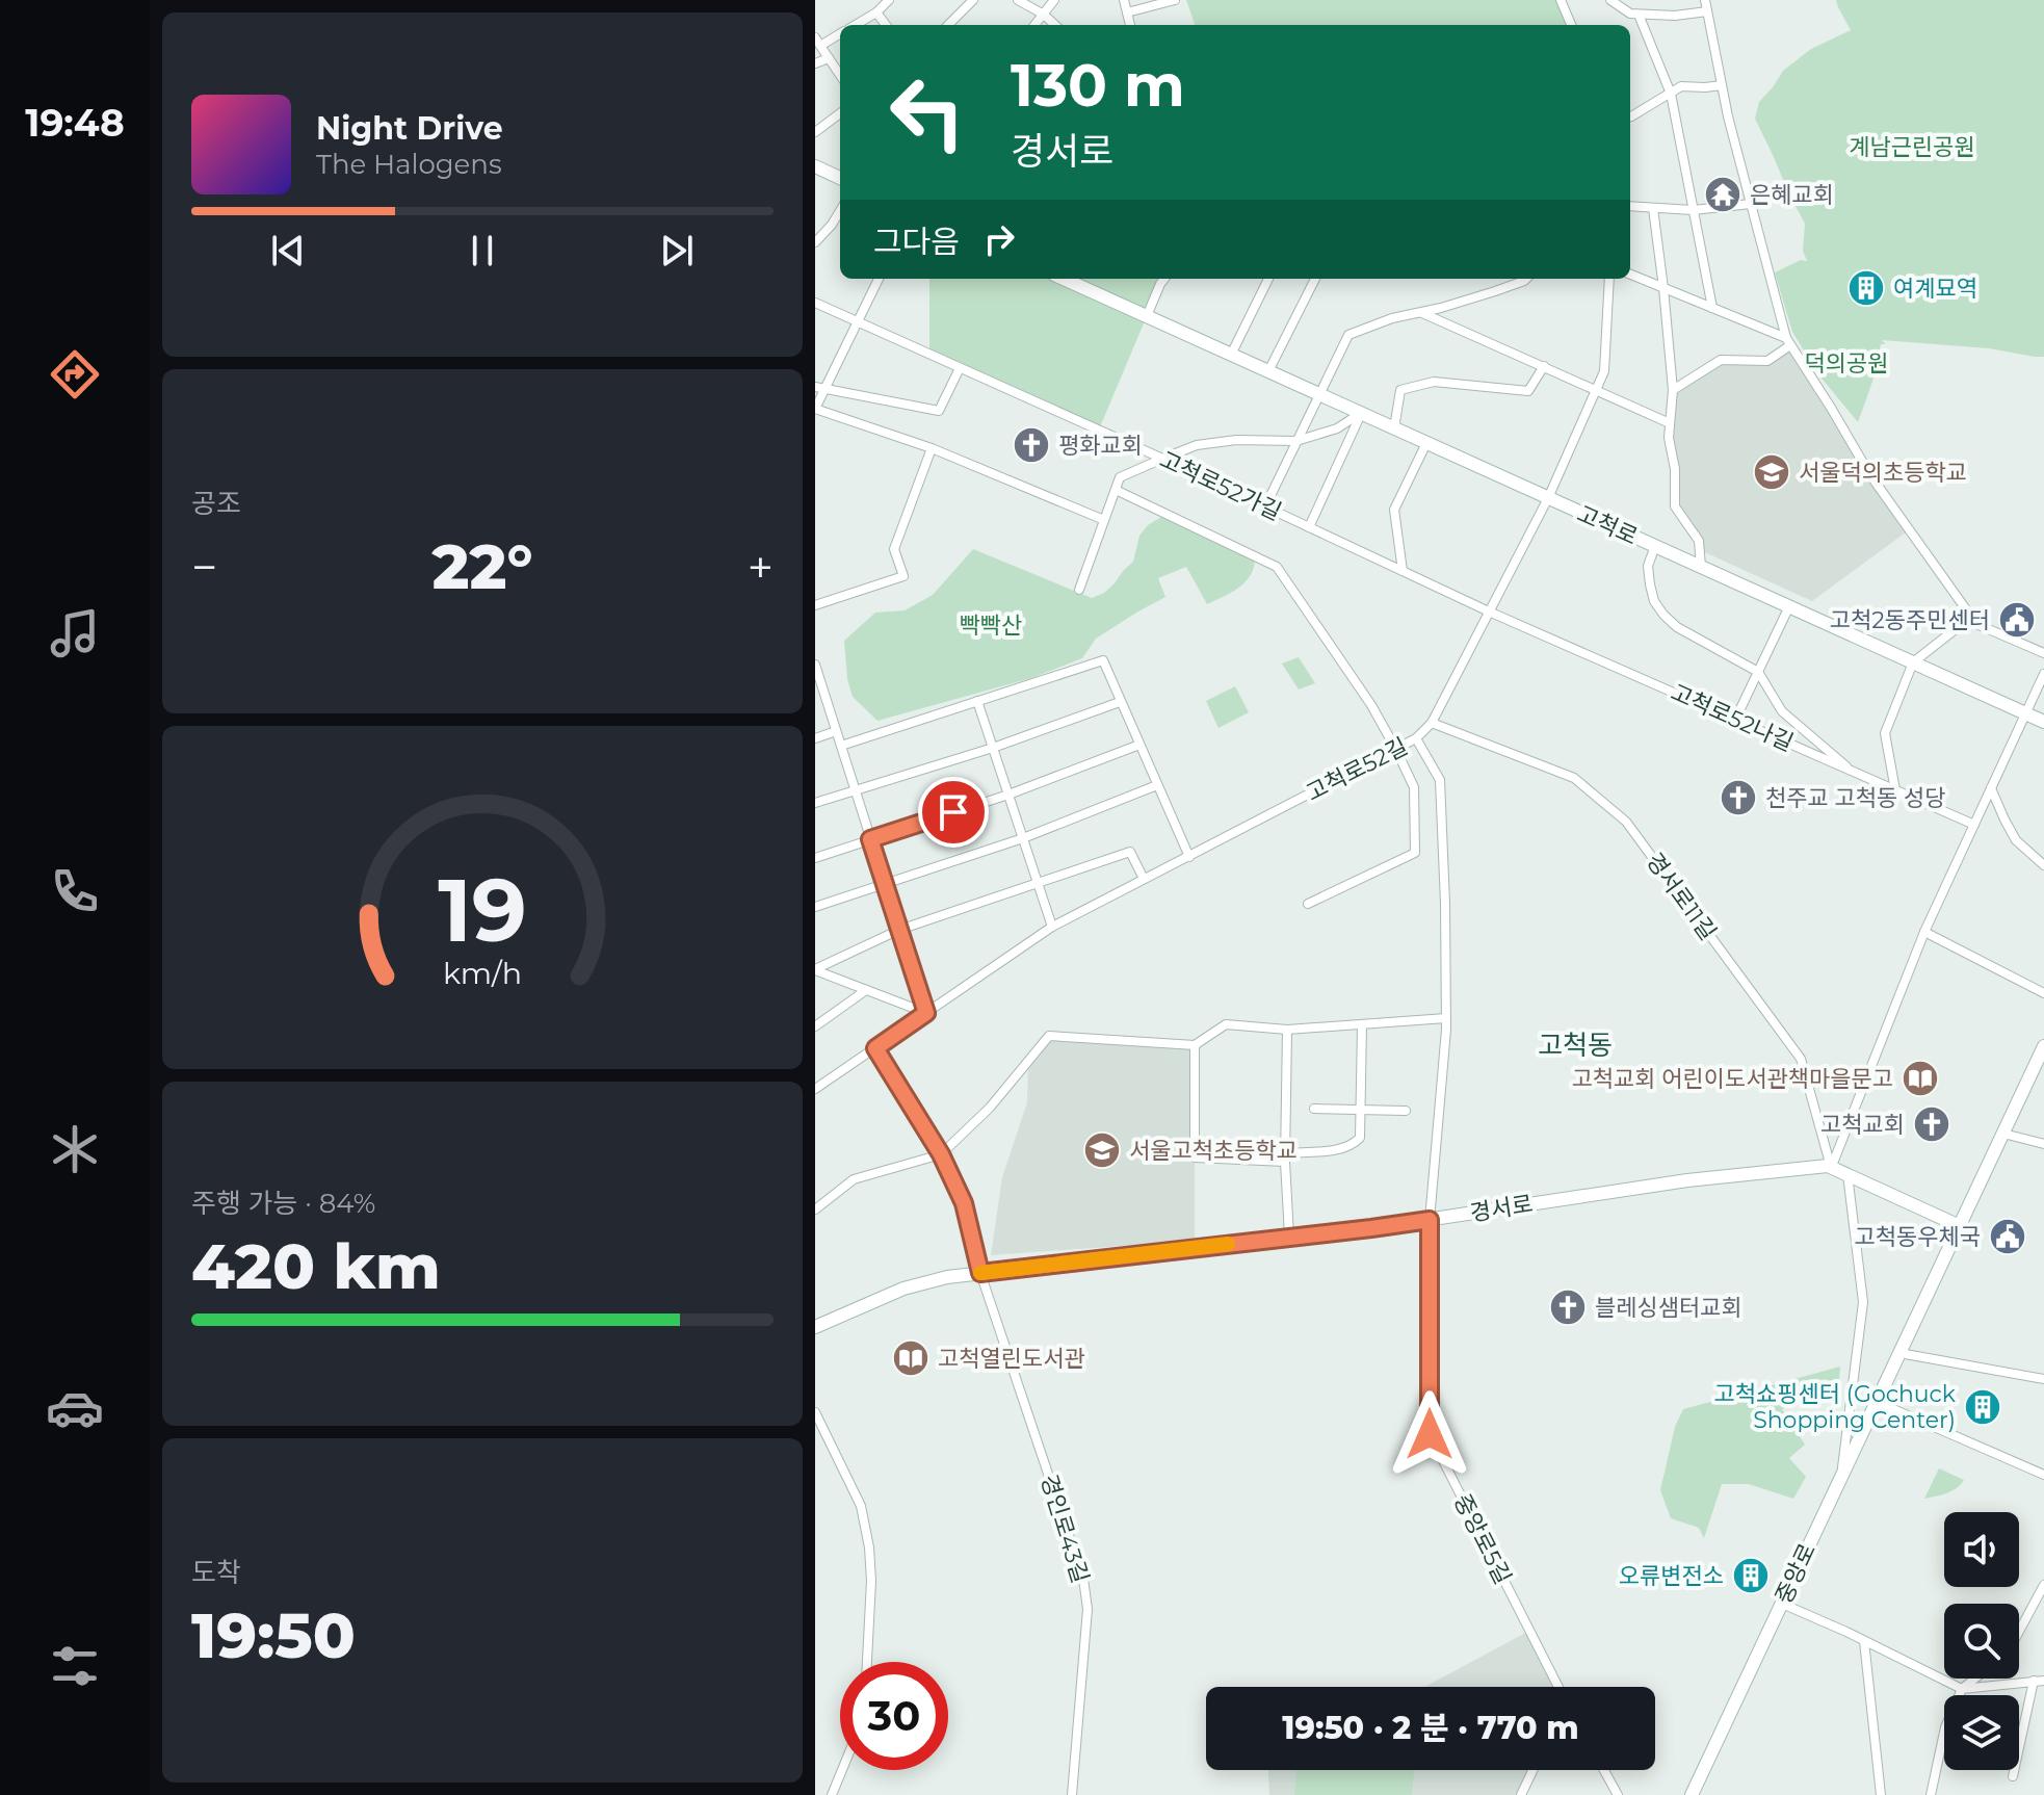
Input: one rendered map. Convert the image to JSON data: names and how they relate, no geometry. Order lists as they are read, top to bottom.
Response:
{
  "streets": {
    "main road": ["고척로", "경서로", "중앙로"],
    "street": [
      "고척로52가길",
      "고척로52나길",
      "고척로52길",
      "경서로11길",
      "경인로43길",
      "중앙로5길"
    ]
  },
  "crossings": [
    ["고척로52가길", "고척로52나길"],
    ["고척로52가길", "고척로52길"],
    ["고척로", "고척로52길"],
    ["고척로52나길", "고척로52길"],
    ["고척로52길", "경서로11길"],
    ["고척로52길", "경인로43길"],
    ["고척로52길", "중앙로5길"],
    ["경서로11길", "경서로"],
    ["경서로", "경인로43길"],
    ["경서로", "중앙로5길"],
    ["경서로", "중앙로"]
  ],
  "districts": ["고척동"],
  "parks": ["계남근린공원", "덕의공원", "빡빡산"],
  "places": {
    "temple": ["은혜교회"],
    "building": ["여계묘역", "고척쇼핑센터 (Gochuck Shopping Center)", "오류변전소"],
    "church": [
      "평화교회",
      "천주교 고척동 성당",
      "고척교회",
      "블레싱샘터교회"
    ],
    "school or university": ["서울덕의초등학교", "서울고척초등학교"],
    "public building": ["고척2동주민센터", "고척동우체국"],
    "library": ["고척교회 어린이도서관책마을문고", "고척열린도서관"]
  },
  "page": {
    "tabs": "19:48",
    "turn": ["130 m", "경서로"],
    "song": ["Night Drive", "The Halogens"],
    "then": "그다음",
    "tile": [
      "공조",
      ["주행 가능 · 84%", "420 km"],
      ["도착", "19:50"]
    ],
    "heat": ["−", "22°", "+"],
    "limit": "30",
    "trip": "19:50 · 2 분 · 770 m",
    "gauge": ["19", "km/h"]
  }
}
